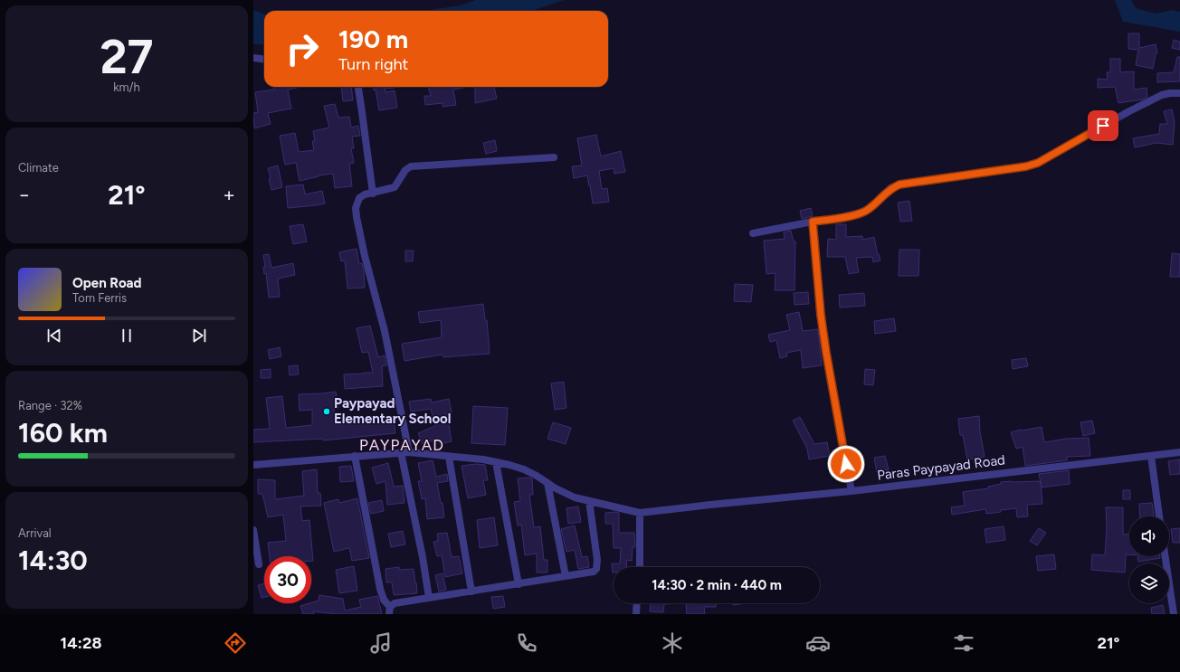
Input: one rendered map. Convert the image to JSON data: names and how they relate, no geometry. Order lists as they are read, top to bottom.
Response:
{
  "streets": {
    "street": ["Paras Paypayad Road"]
  },
  "districts": ["PAYPAYAD"],
  "places": ["Paypayad Elementary School"],
  "page": {
    "tile": [
      ["27", "km/h"],
      "Climate",
      ["Range · 32%", "160 km"],
      ["Arrival", "14:30"]
    ],
    "turn": ["190 m", "Turn right"],
    "heat": ["−", "21°", "+"],
    "song": ["Open Road", "Tom Ferris"],
    "limit": "30",
    "trip": "14:30 · 2 min · 440 m",
    "tabs": ["14:28", "21°"]
  }
}
